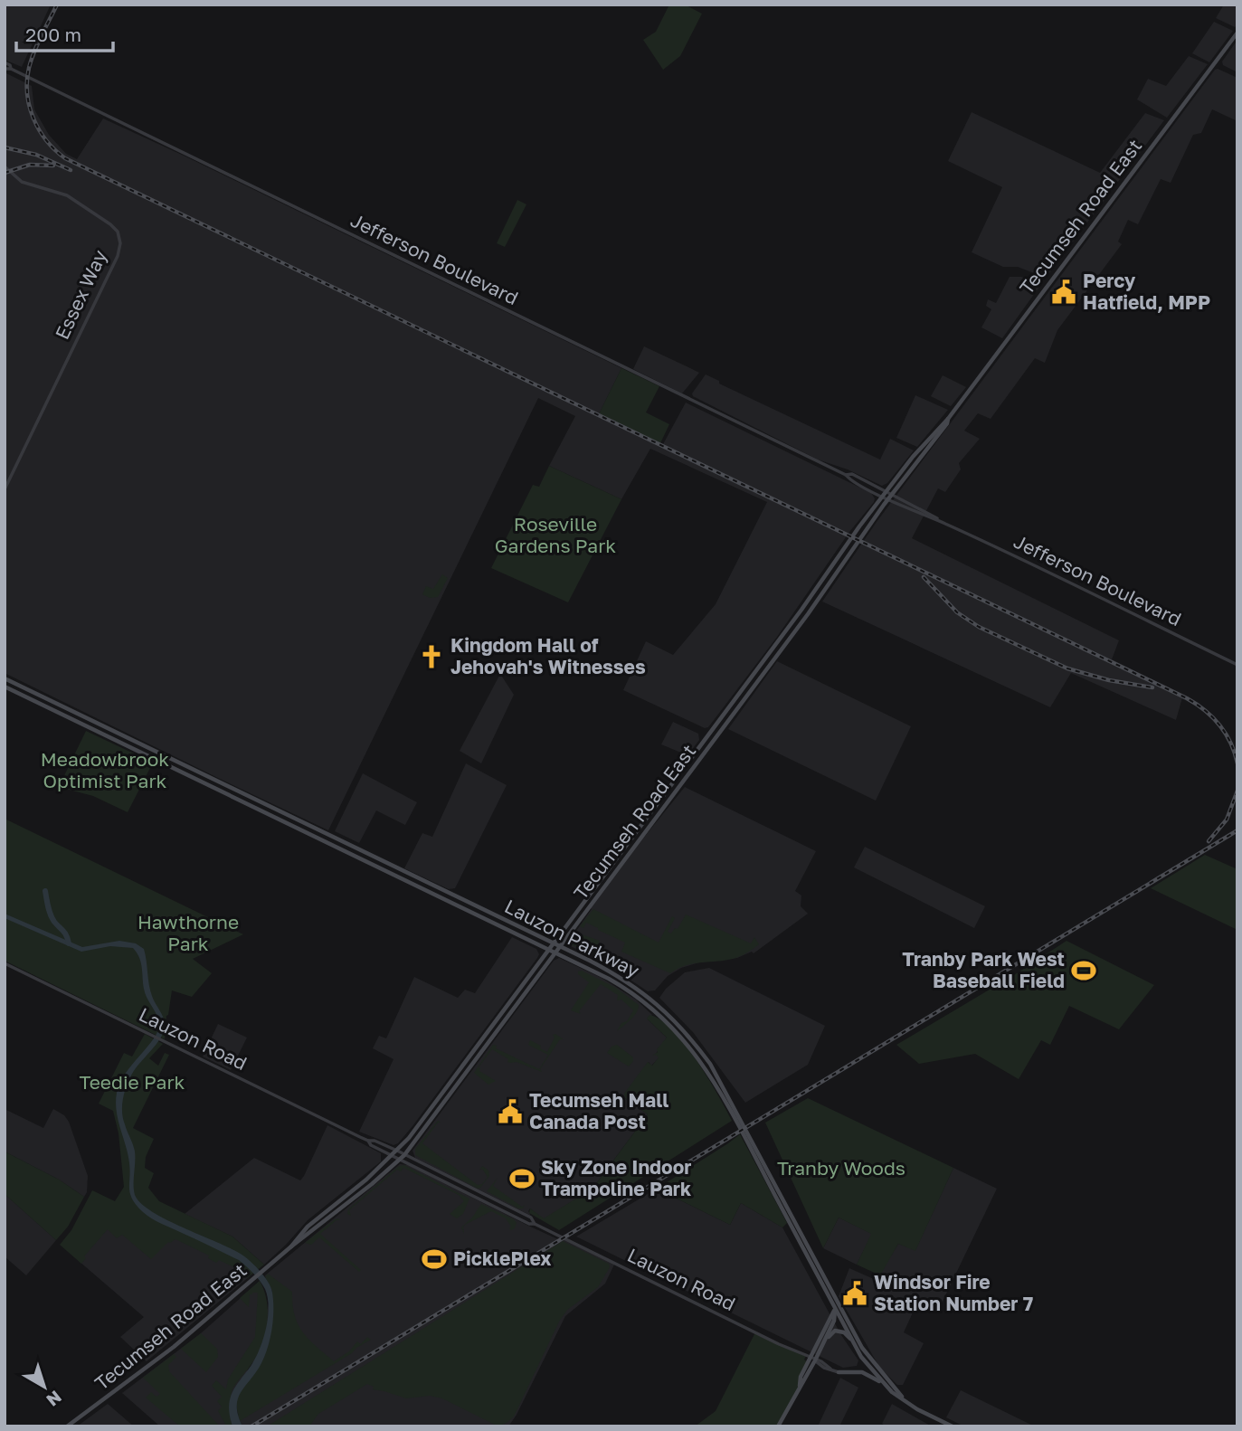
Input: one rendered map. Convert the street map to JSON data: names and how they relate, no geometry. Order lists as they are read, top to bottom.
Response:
{
  "streets": {
    "main road": ["Tecumseh Road East", "Lauzon Parkway"],
    "street": ["Jefferson Boulevard", "Essex Way", "Lauzon Road"]
  },
  "crossings": [
    ["Tecumseh Road East", "Jefferson Boulevard"],
    ["Tecumseh Road East", "Lauzon Parkway"],
    ["Tecumseh Road East", "Lauzon Road"]
  ],
  "parks": [
    "Roseville Gardens Park",
    "Meadowbrook Optimist Park",
    "Hawthorne Park",
    "Teedie Park",
    "Tranby Woods"
  ],
  "places": {
    "public building": ["Percy Hatfield, MPP", "Tecumseh Mall Canada Post", "Windsor Fire Station Number 7"],
    "church": ["Kingdom Hall of Jehovah's Witnesses"],
    "sports": ["Tranby Park West Baseball Field", "Sky Zone Indoor Trampoline Park", "PicklePlex"]
  },
  "scale_bar": "200 m",
  "north": "bottom right"
}
